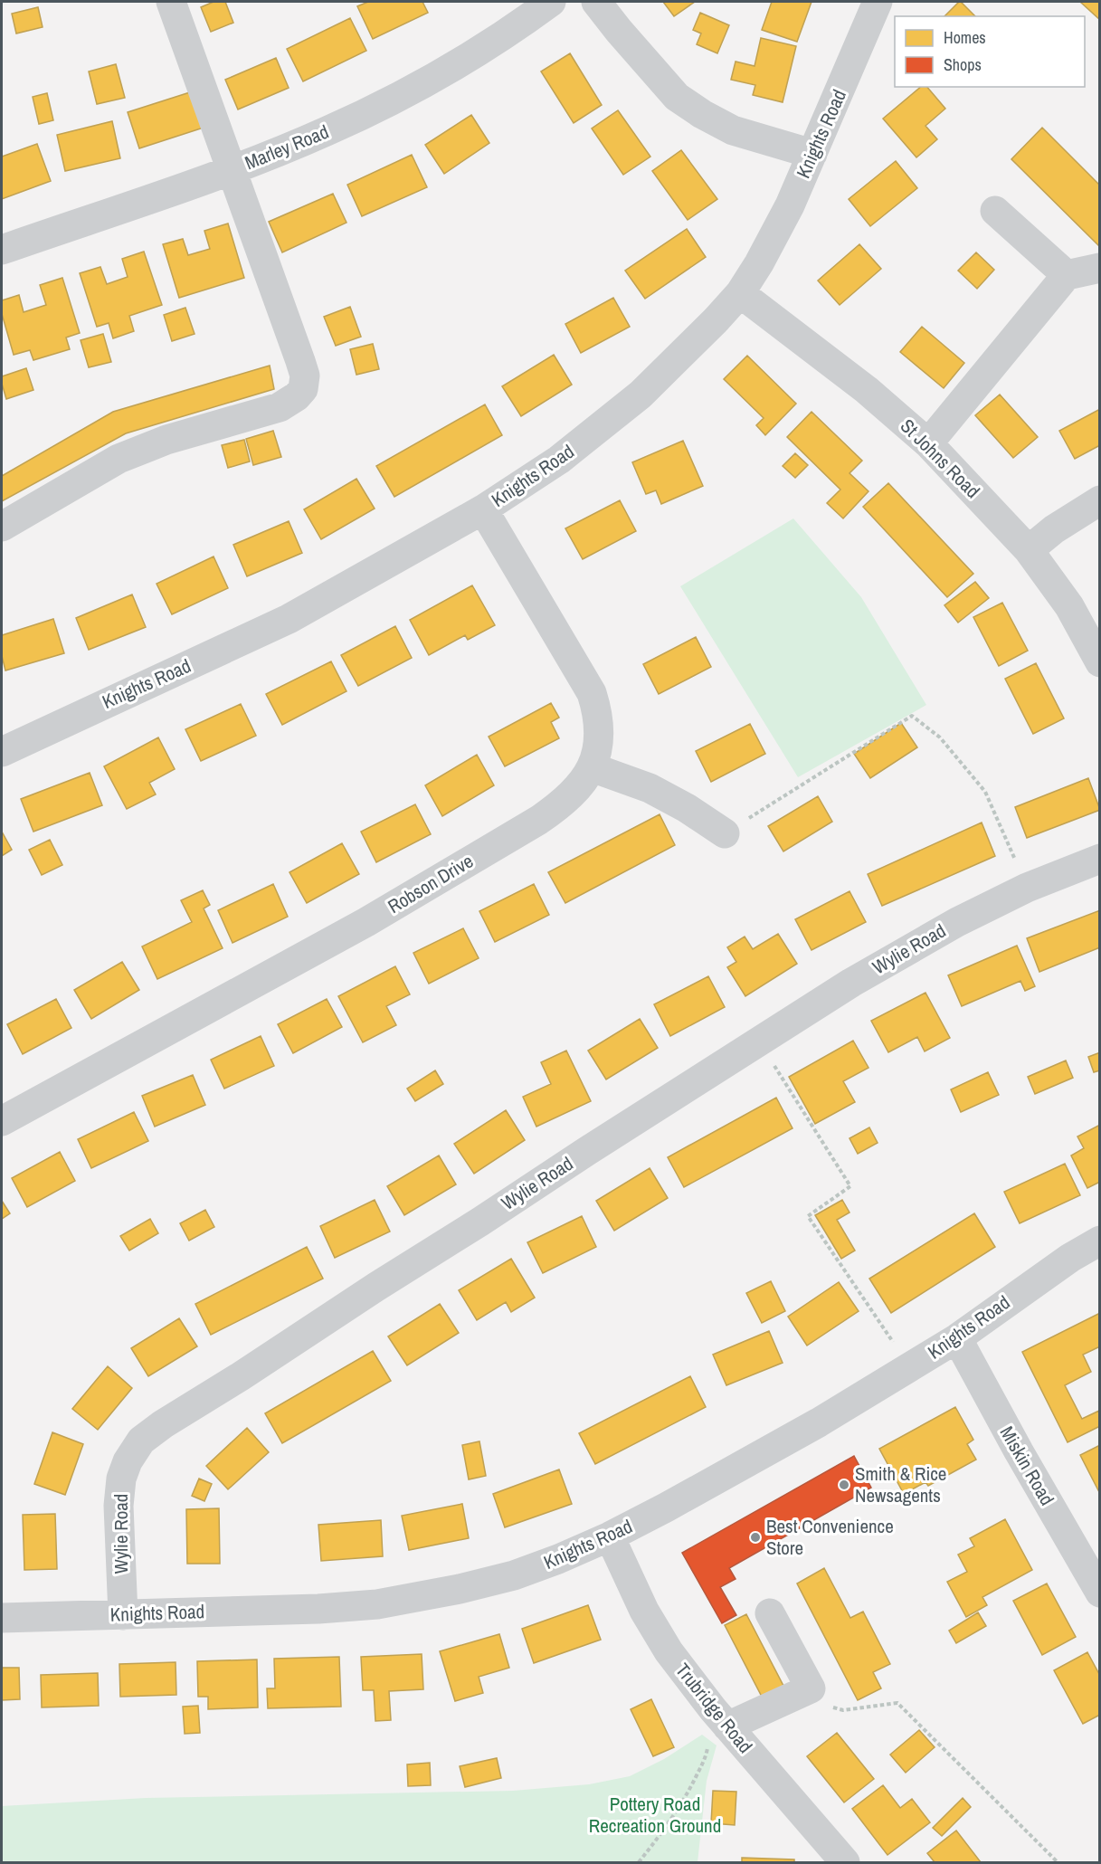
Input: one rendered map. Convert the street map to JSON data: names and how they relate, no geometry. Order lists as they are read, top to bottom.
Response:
{
  "streets": {
    "street": [
      "Knights Road",
      "Marley Road",
      "St Johns Road",
      "Robson Drive",
      "Wylie Road",
      "Miskin Road",
      "Trubridge Road"
    ]
  },
  "crossings": [
    ["Knights Road", "St Johns Road"],
    ["Knights Road", "Robson Drive"],
    ["Knights Road", "Wylie Road"],
    ["Knights Road", "Miskin Road"],
    ["Knights Road", "Trubridge Road"]
  ],
  "parks": ["Pottery Road Recreation Ground"],
  "places": ["Smith & Rice Newsagents", "Best Convenience Store"],
  "legend": ["Homes", "Shops"]
}
